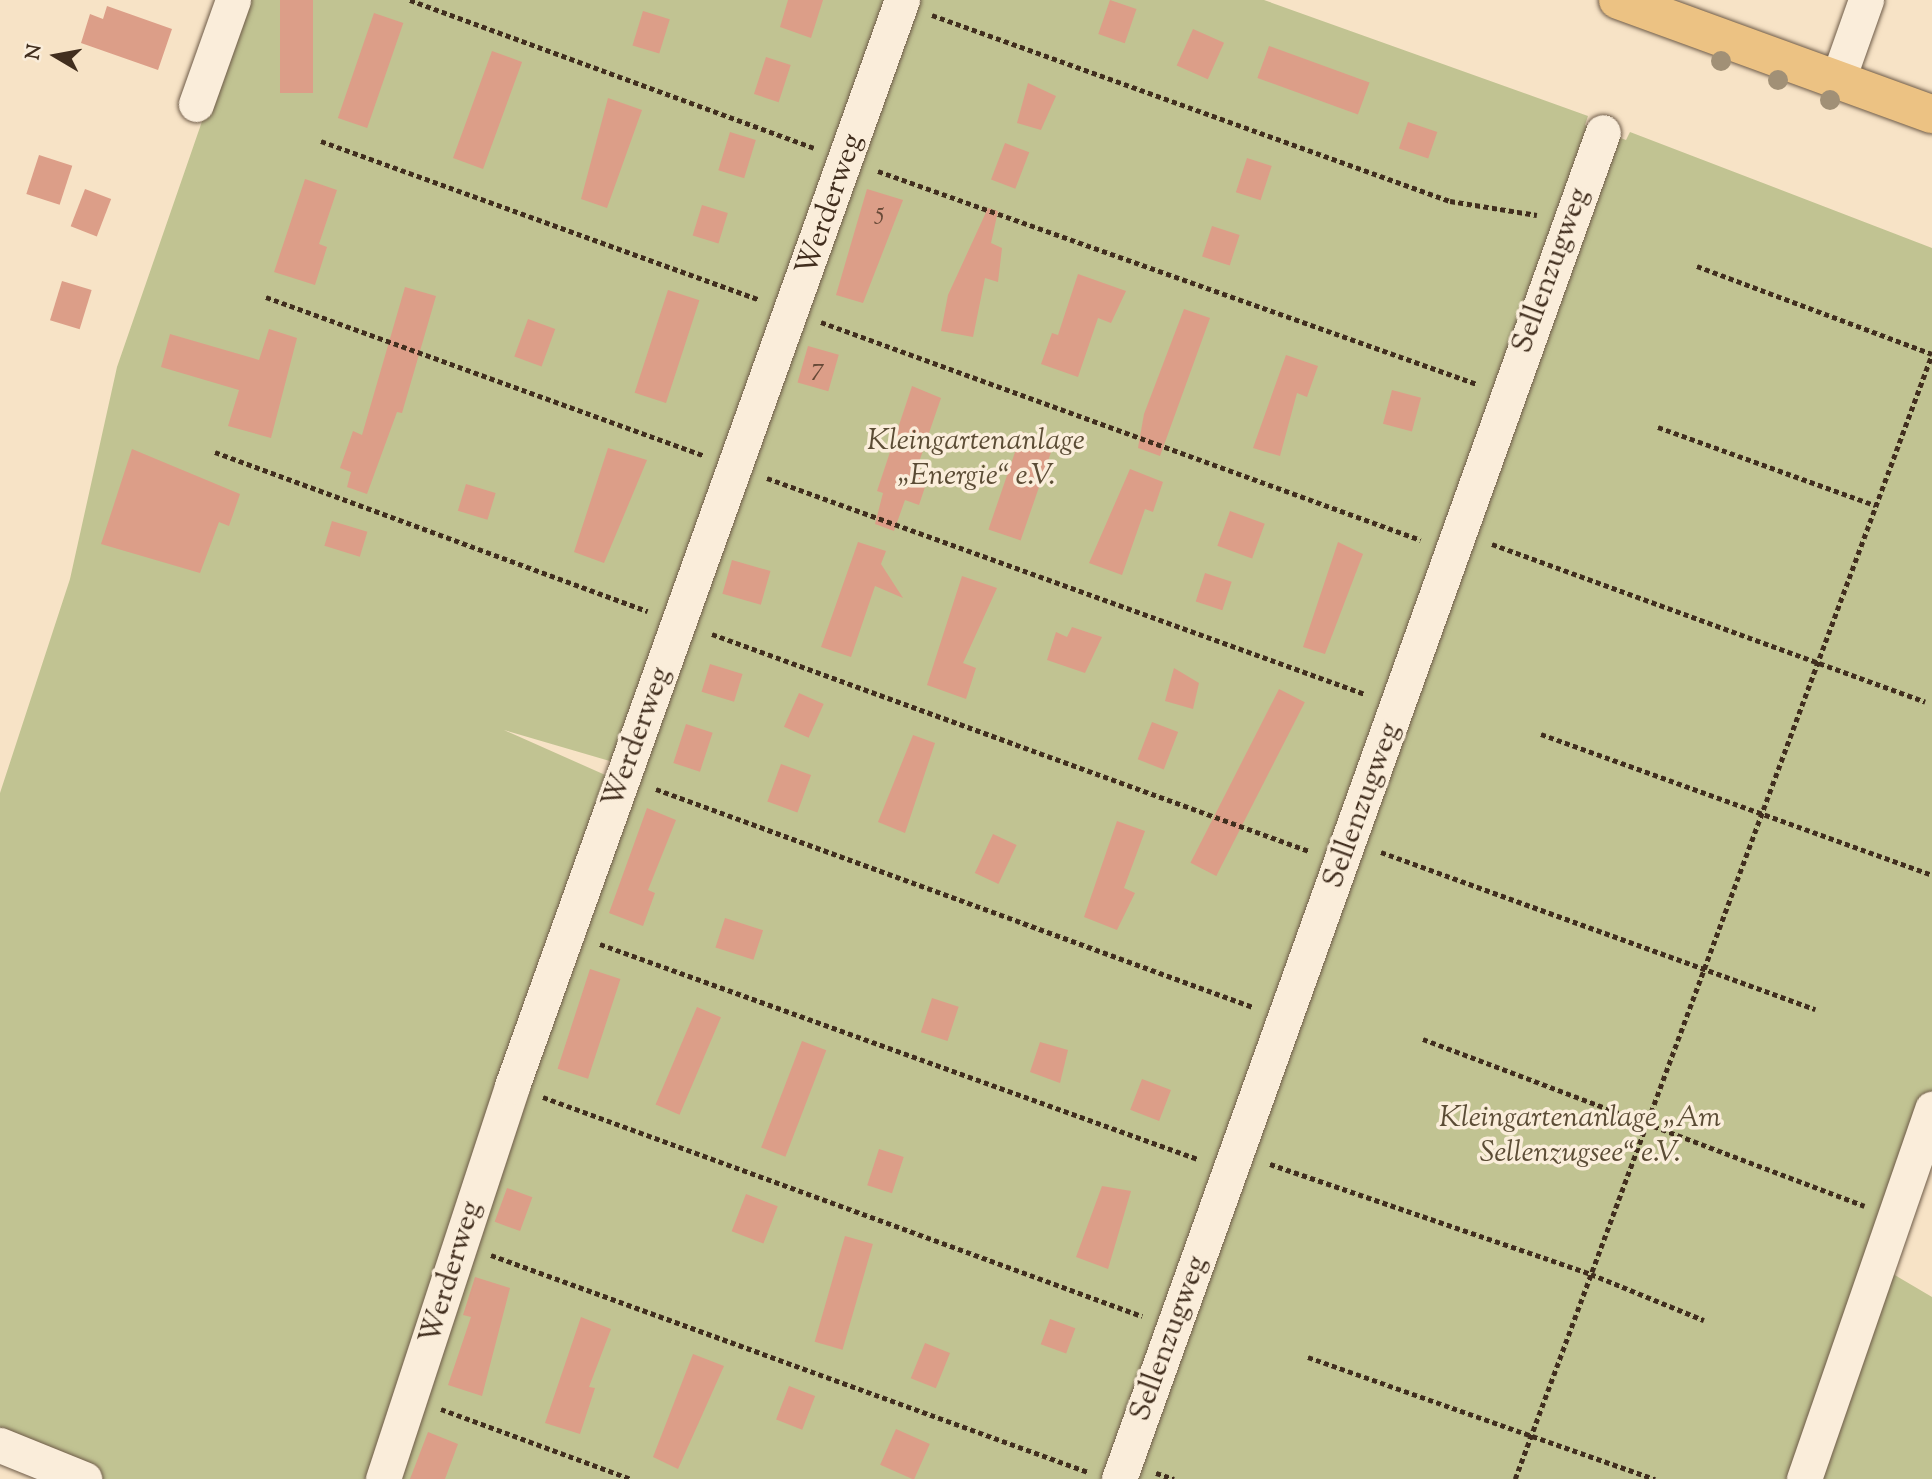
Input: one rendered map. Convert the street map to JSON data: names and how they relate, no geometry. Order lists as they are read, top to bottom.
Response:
{
  "streets": {
    "lane": ["Werderweg", "Sellenzugweg"]
  },
  "parks": ["Kleingartenanlage „Energie“ e.V.", "Kleingartenanlage „Am Sellenzugsee“ e.V."],
  "house_numbers": ["5", "7"],
  "north": "left"
}
